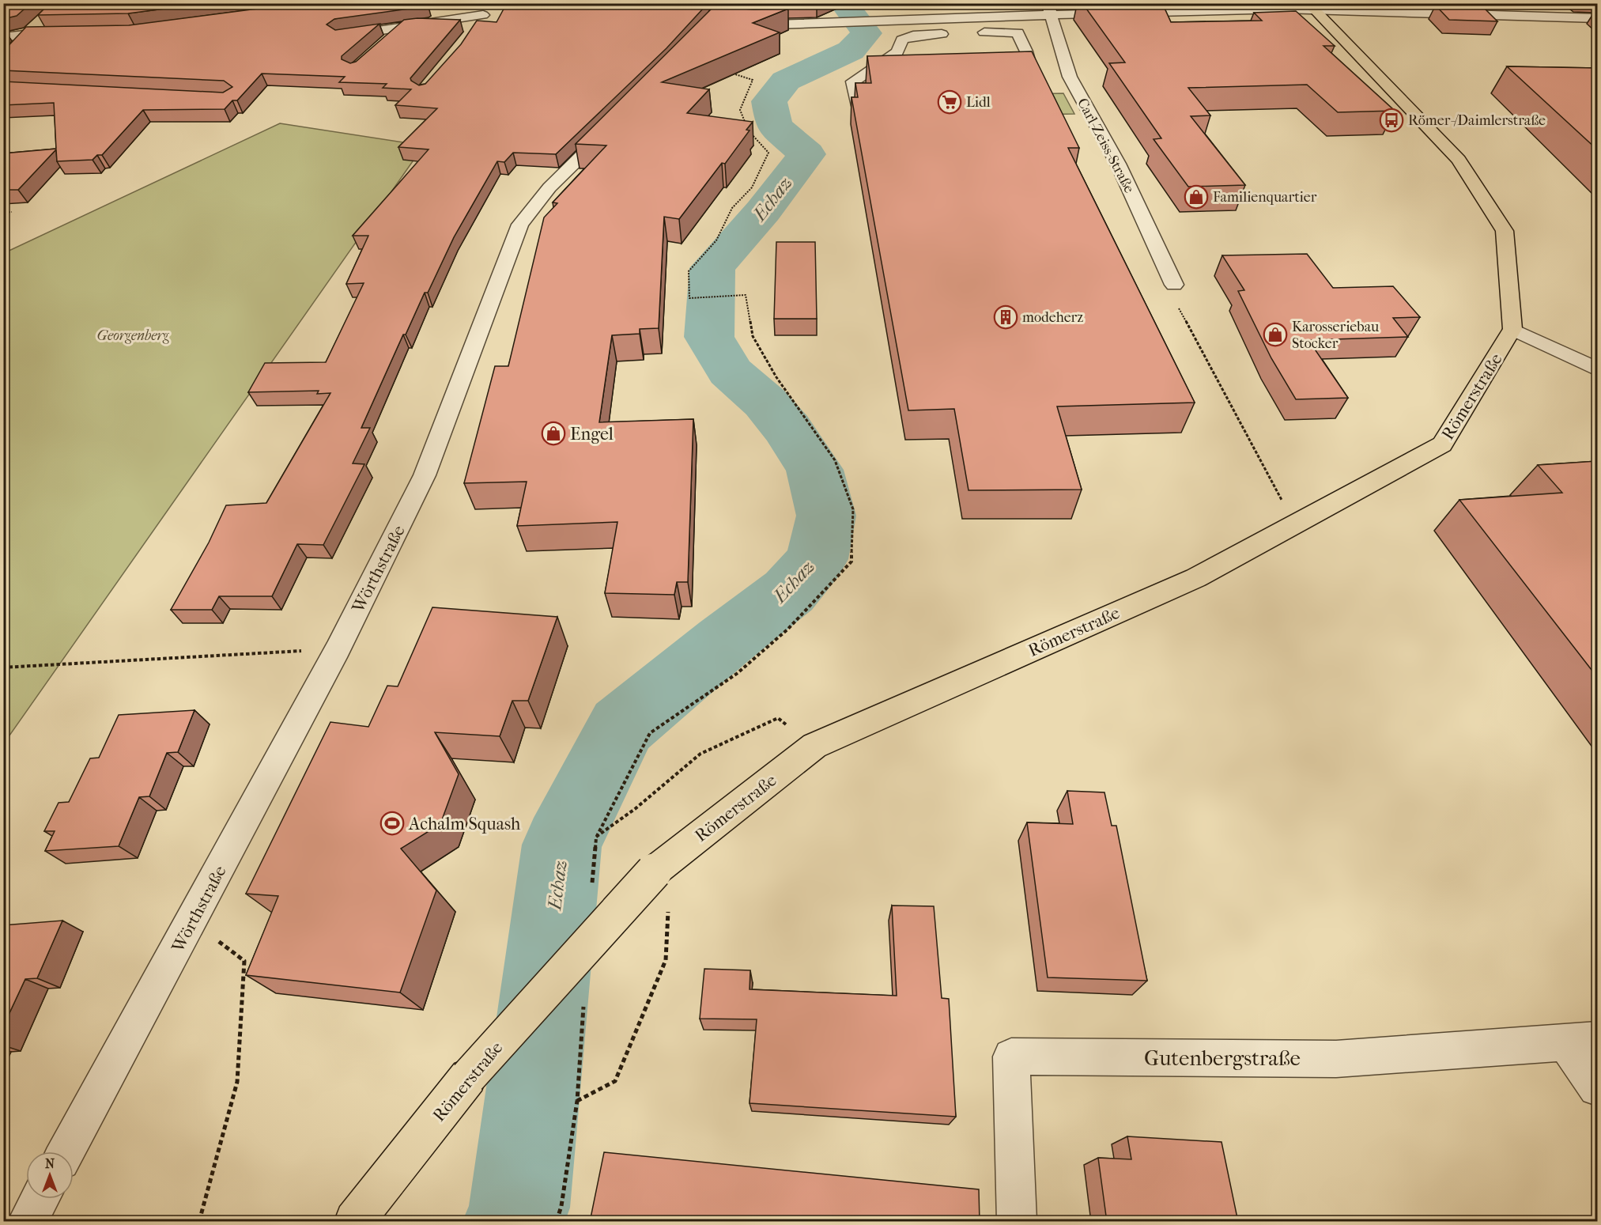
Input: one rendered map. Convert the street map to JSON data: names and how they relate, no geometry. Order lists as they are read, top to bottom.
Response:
{
  "streets": {
    "main road": ["Römerstraße"],
    "street": ["Carl-Zeiss-Straße", "Wörthstraße", "Gutenbergstraße"]
  },
  "water": ["Echaz"],
  "parks": ["Georgenberg"],
  "places": {
    "supermarket": ["Lidl"],
    "bus stop": ["Römer-/Daimlerstraße"],
    "shop": ["Familienquartier", "Karosseriebau Stocker", "Engel"],
    "building": ["modeherz"],
    "sports": ["Achalm Squash"]
  },
  "north": "top"
}
